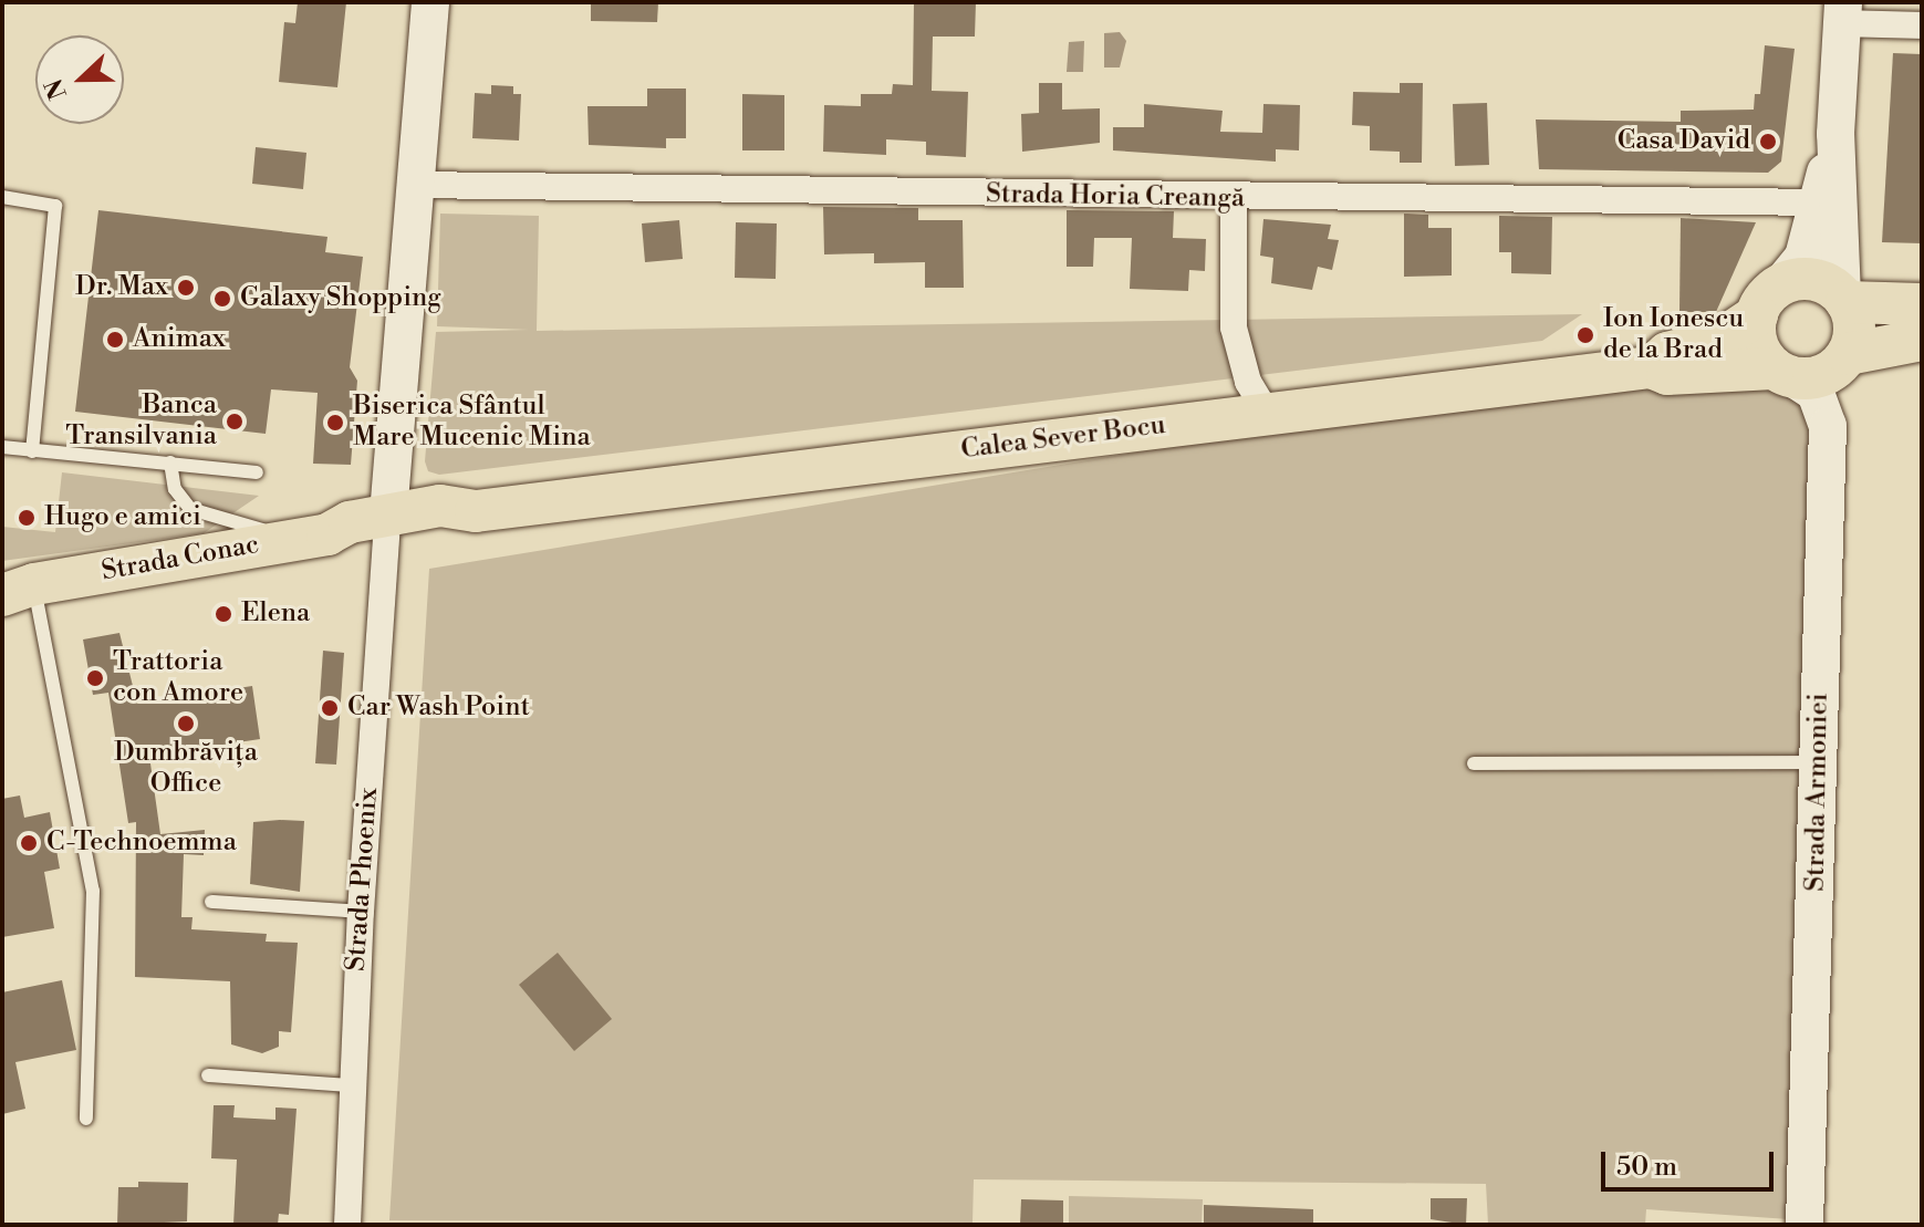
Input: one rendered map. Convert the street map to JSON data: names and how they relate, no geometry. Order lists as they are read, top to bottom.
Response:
{
  "streets": {
    "main road": ["Calea Sever Bocu", "Strada Conac"],
    "street": ["Strada Horia Creangă", "Strada Armoniei", "Strada Phoenix"]
  },
  "crossings": [
    ["Calea Sever Bocu", "Strada Conac"],
    ["Calea Sever Bocu", "Strada Armoniei"],
    ["Calea Sever Bocu", "Strada Phoenix"],
    ["Strada Conac", "Strada Phoenix"]
  ],
  "places": [
    "Casa David",
    "Dr. Max",
    "Galaxy Shopping",
    "Ion Ionescu de la Brad",
    "Animax",
    "Banca Transilvania",
    "Biserica Sfântul Mare Mucenic Mina",
    "Hugo e amici",
    "Elena",
    "Trattoria con Amore",
    "Car Wash Point",
    "Dumbrăvița Office",
    "C-Technoemma"
  ],
  "scale_bar": "50 m",
  "north": "left"
}
